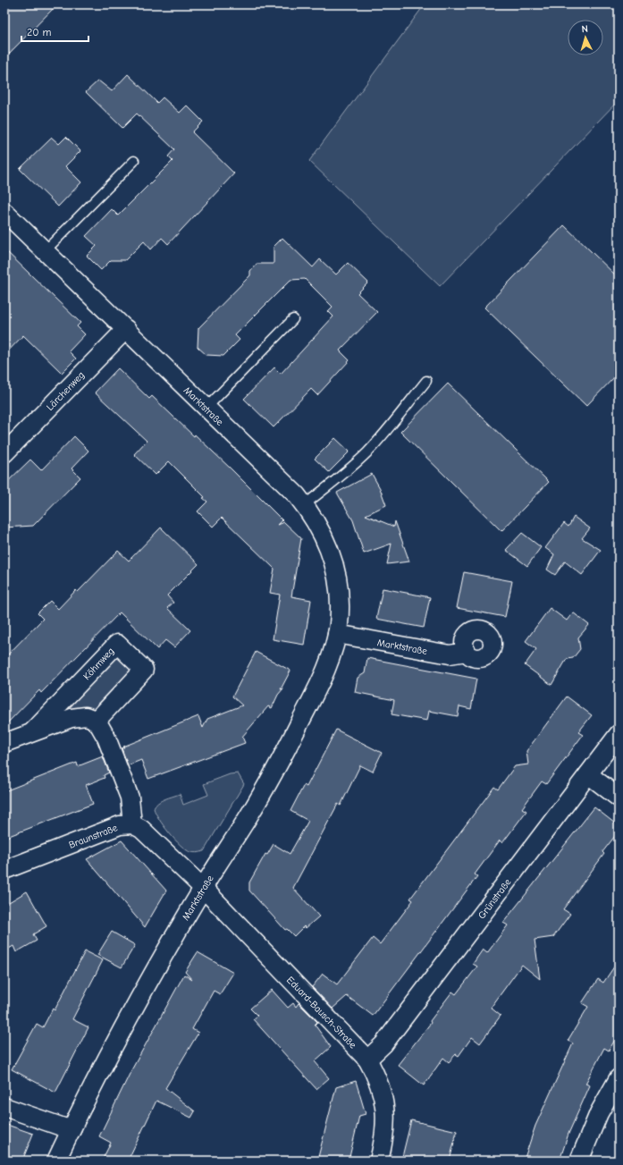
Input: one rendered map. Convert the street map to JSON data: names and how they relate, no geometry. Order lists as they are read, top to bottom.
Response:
{
  "streets": {
    "street": [
      "Lärchenweg",
      "Marktstraße",
      "Köhmweg",
      "Braunstraße",
      "Grünstraße",
      "Eduard-Bausch-Straße"
    ]
  },
  "crossings": [
    ["Lärchenweg", "Marktstraße"],
    ["Marktstraße", "Eduard-Bausch-Straße"],
    ["Grünstraße", "Eduard-Bausch-Straße"]
  ],
  "scale_bar": "20 m",
  "north": "top"
}
